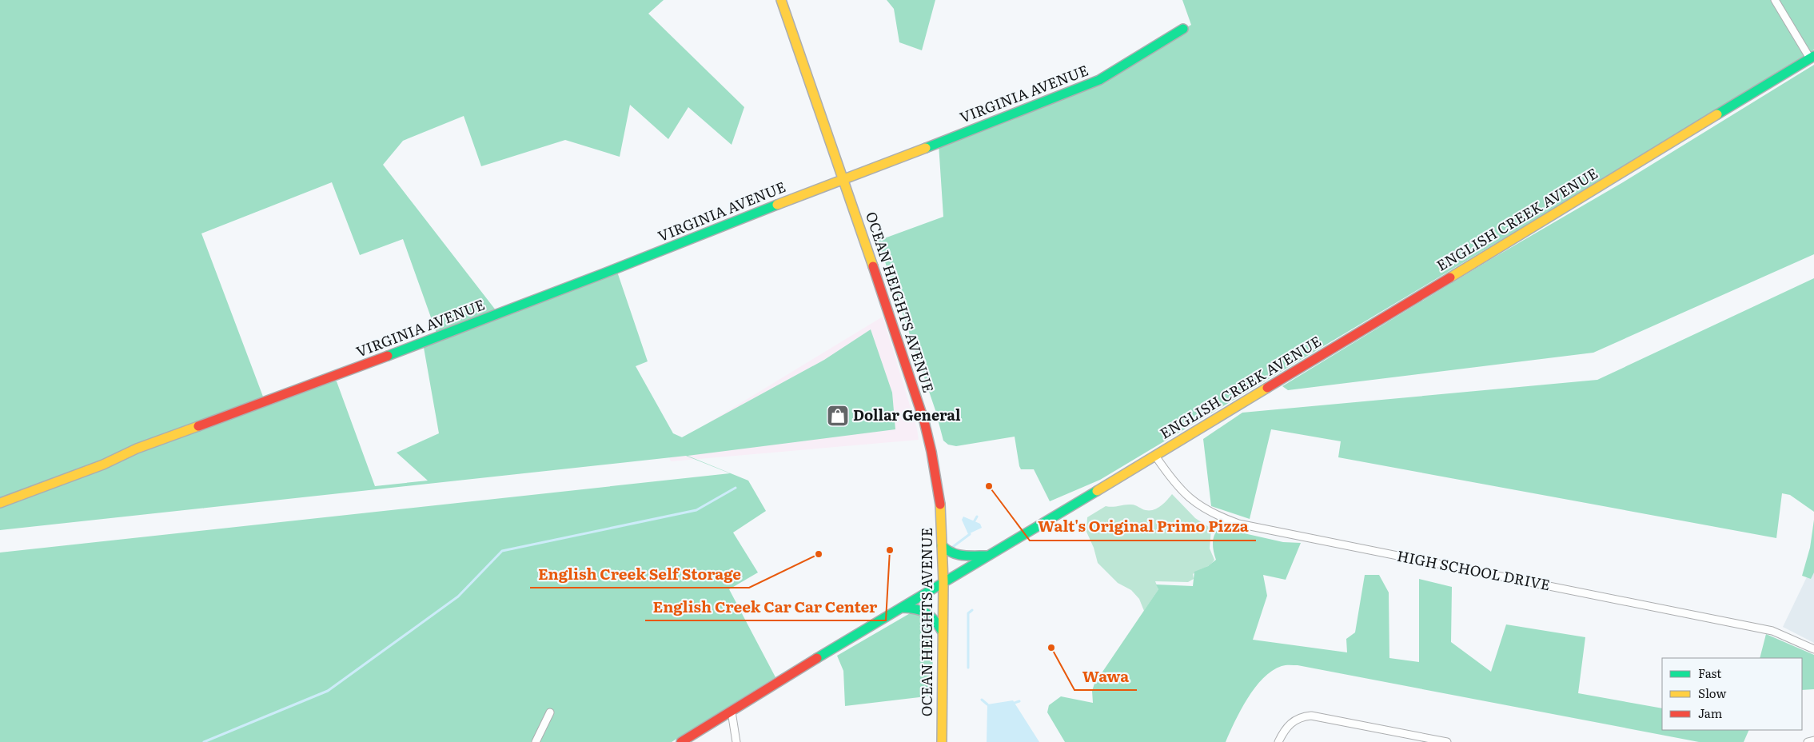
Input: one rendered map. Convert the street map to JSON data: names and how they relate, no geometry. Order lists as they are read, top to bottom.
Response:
{
  "streets": {
    "main road": ["VIRGINIA AVENUE", "ENGLISH CREEK AVENUE", "OCEAN HEIGHTS AVENUE"],
    "street": ["HIGH SCHOOL DRIVE"]
  },
  "crossings": [
    ["VIRGINIA AVENUE", "OCEAN HEIGHTS AVENUE"],
    ["ENGLISH CREEK AVENUE", "OCEAN HEIGHTS AVENUE"],
    ["ENGLISH CREEK AVENUE", "HIGH SCHOOL DRIVE"]
  ],
  "places": {
    "shop": ["Dollar General"],
    "other": [
      "Walt's Original Primo Pizza",
      "English Creek Car Car Center",
      "English Creek Self Storage",
      "Wawa"
    ]
  },
  "legend": ["Fast", "Slow", "Jam"]
}
